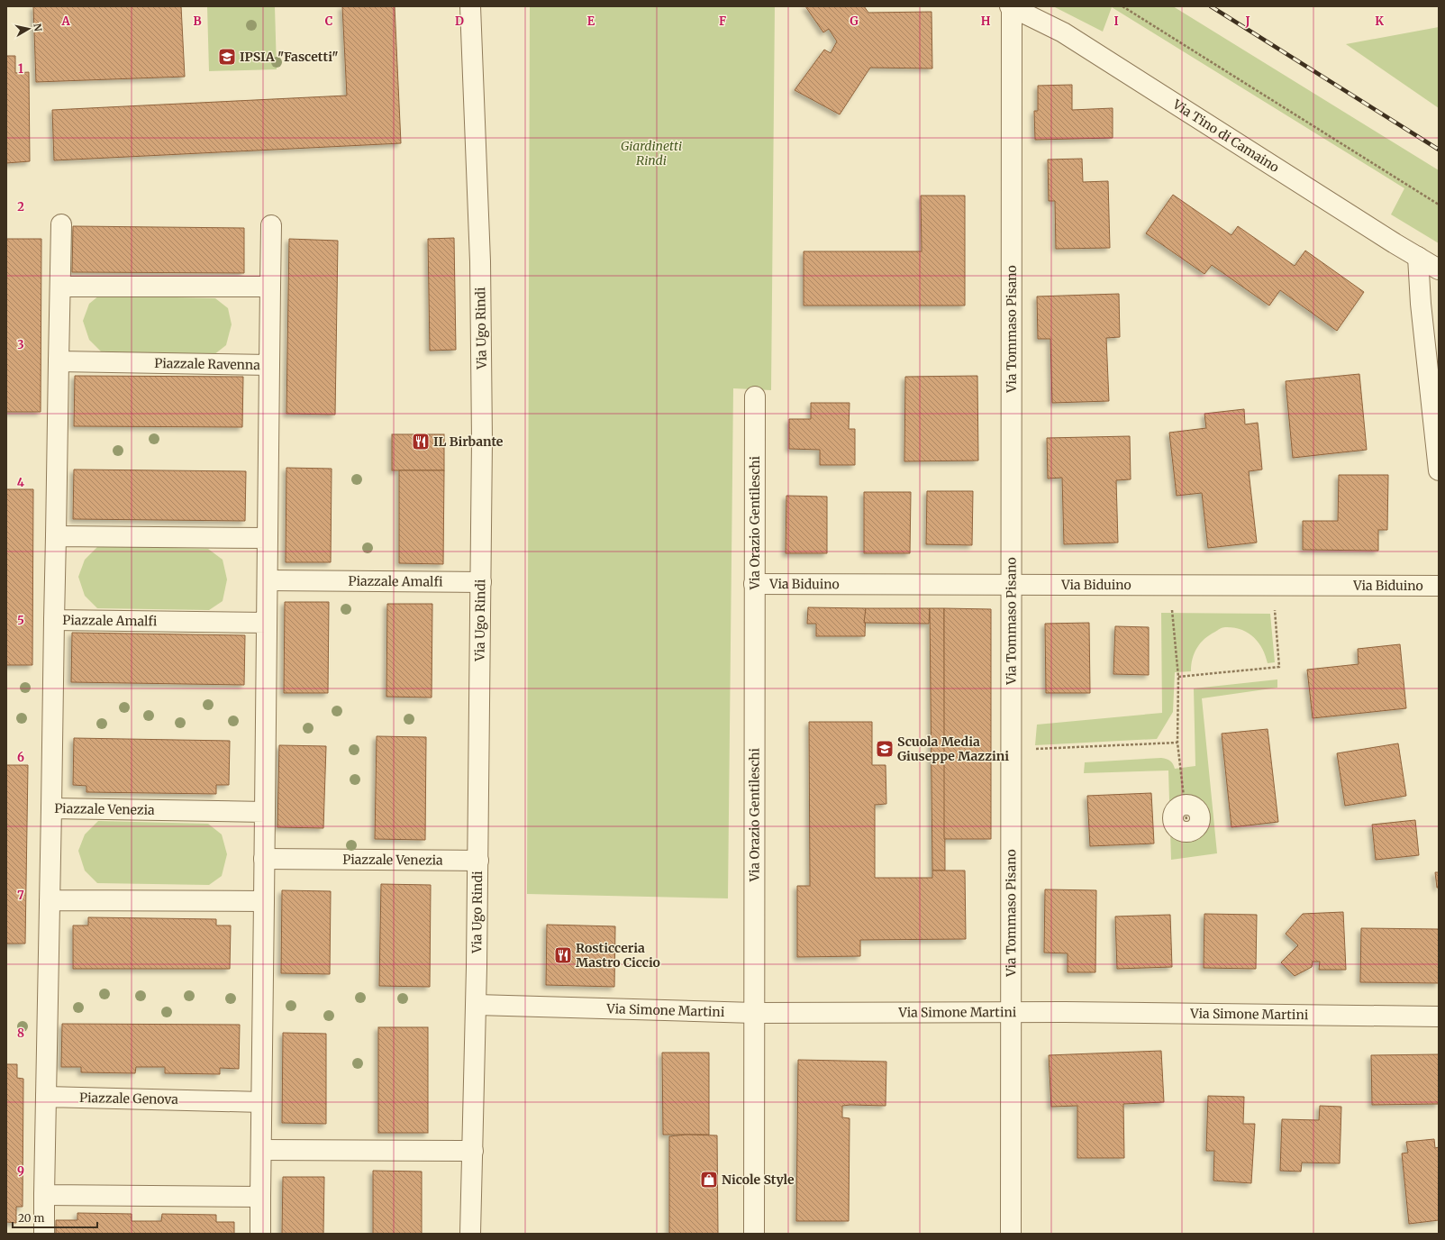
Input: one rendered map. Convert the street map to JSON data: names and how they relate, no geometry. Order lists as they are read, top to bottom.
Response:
{
  "streets": {
    "street": [
      "Via Tino di Camaino",
      "Via Ugo Rindi",
      "Via Tommaso Pisano",
      "Piazzale Ravenna",
      "Via Orazio Gentileschi",
      "Piazzale Amalfi",
      "Via Biduino",
      "Piazzale Venezia",
      "Via Simone Martini",
      "Piazzale Genova"
    ]
  },
  "crossings": [
    ["Via Tino di Camaino", "Via Tommaso Pisano"],
    ["Via Ugo Rindi", "Piazzale Amalfi"],
    ["Via Ugo Rindi", "Piazzale Venezia"],
    ["Via Ugo Rindi", "Via Simone Martini"],
    ["Via Tommaso Pisano", "Via Biduino"],
    ["Via Tommaso Pisano", "Via Simone Martini"],
    ["Piazzale Ravenna", "Piazzale Amalfi"],
    ["Via Orazio Gentileschi", "Via Biduino"],
    ["Via Orazio Gentileschi", "Via Simone Martini"],
    ["Piazzale Venezia", "Piazzale Genova"]
  ],
  "parks": ["Giardinetti Rindi"],
  "places": {
    "school or university": ["IPSIA \"Fascetti\"", "Scuola Media Giuseppe Mazzini"],
    "restaurant": ["IL Birbante", "Rosticceria Mastro Ciccio"],
    "shop": ["Nicole Style"]
  },
  "scale_bar": "20 m",
  "north": "right",
  "grid": {
    "columns": [
      "A",
      "B",
      "C",
      "D",
      "E",
      "F",
      "G",
      "H",
      "I",
      "J",
      "K"
    ],
    "rows": [
      "1",
      "2",
      "3",
      "4",
      "5",
      "6",
      "7",
      "8",
      "9"
    ]
  }
}
